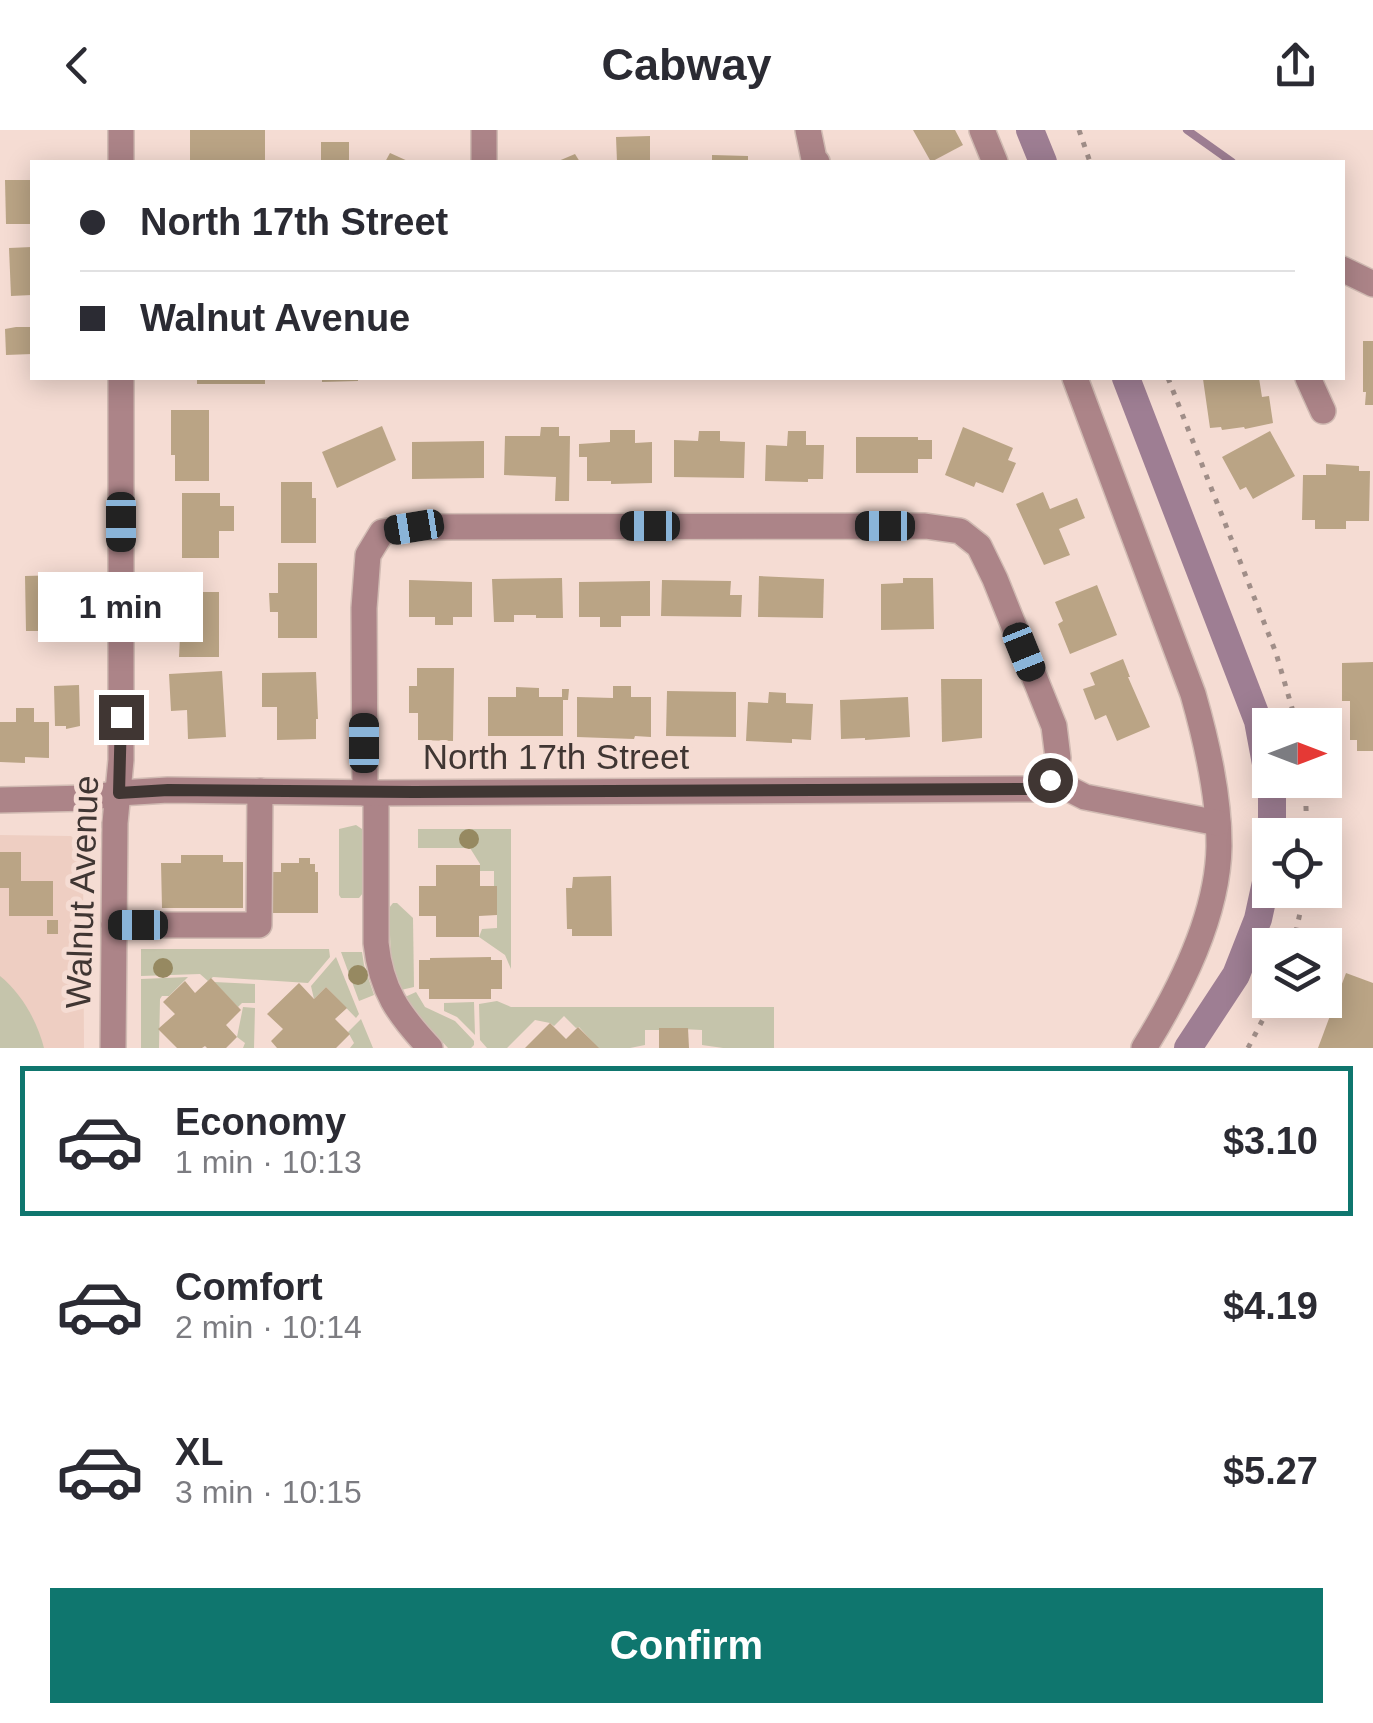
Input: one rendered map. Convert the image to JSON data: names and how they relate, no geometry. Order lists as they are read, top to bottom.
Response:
{
  "streets": {
    "street": ["North 17th Street", "Walnut Avenue"]
  },
  "crossings": [
    ["North 17th Street", "Walnut Avenue"]
  ],
  "north": "right",
  "page": {
    "header": "Cabway",
    "banner": ["North 17th Street", "Walnut Avenue"],
    "bubble": "1 min",
    "list": [
      {
        "name": "Economy",
        "note": "1 min · 10:13",
        "value": "$3.10"
      },
      {
        "name": "Comfort",
        "note": "2 min · 10:14",
        "value": "$4.19"
      },
      {
        "name": "XL",
        "note": "3 min · 10:15",
        "value": "$5.27"
      }
    ],
    "buttons": "Confirm"
  }
}
